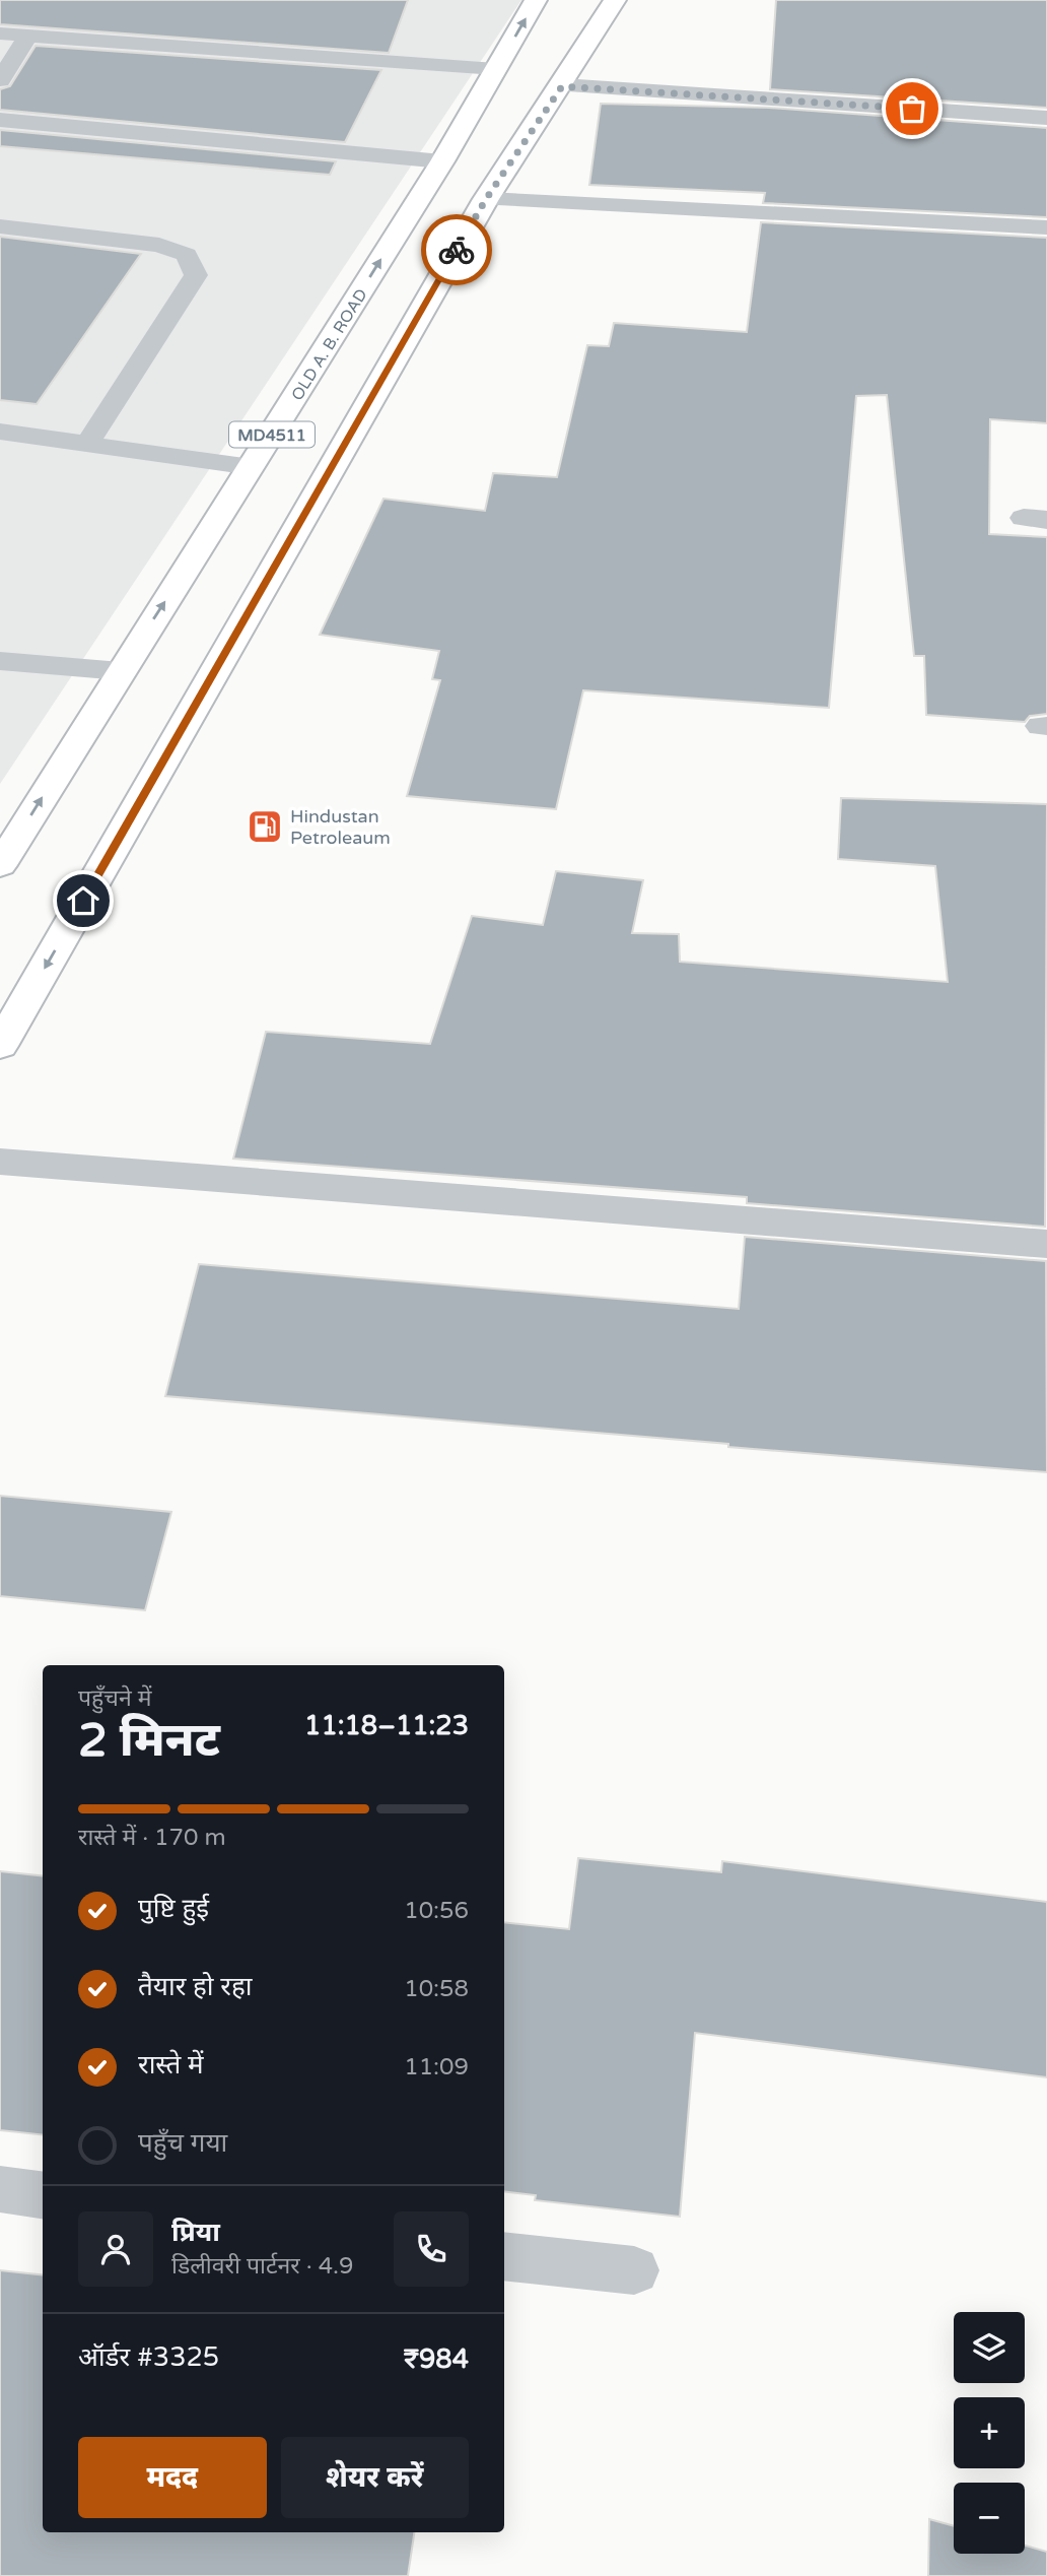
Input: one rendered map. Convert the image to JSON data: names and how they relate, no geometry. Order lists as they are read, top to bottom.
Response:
{
  "streets": {
    "main road": ["OLD A. B. ROAD", "MD4511"]
  },
  "places": {
    "fuel station": ["Hindustan Petroleaum"]
  },
  "page": {
    "heading": ["2 मिनट", "पहुँचने में", "11:18–11:23"],
    "panel": [
      "प्रिया",
      "डिलीवरी पार्टनर · 4.9",
      "ऑर्डर #3325",
      "₹984"
    ],
    "bar": "रास्ते में · 170 m",
    "list": [
      ["पुष्टि हुई", "10:56"],
      ["तैयार हो रहा", "10:58"],
      ["रास्ते में", "11:09"],
      "पहुँच गया"
    ],
    "map_buttons": ["+", "−"],
    "buttons": ["मदद", "शेयर करें"]
  }
}
